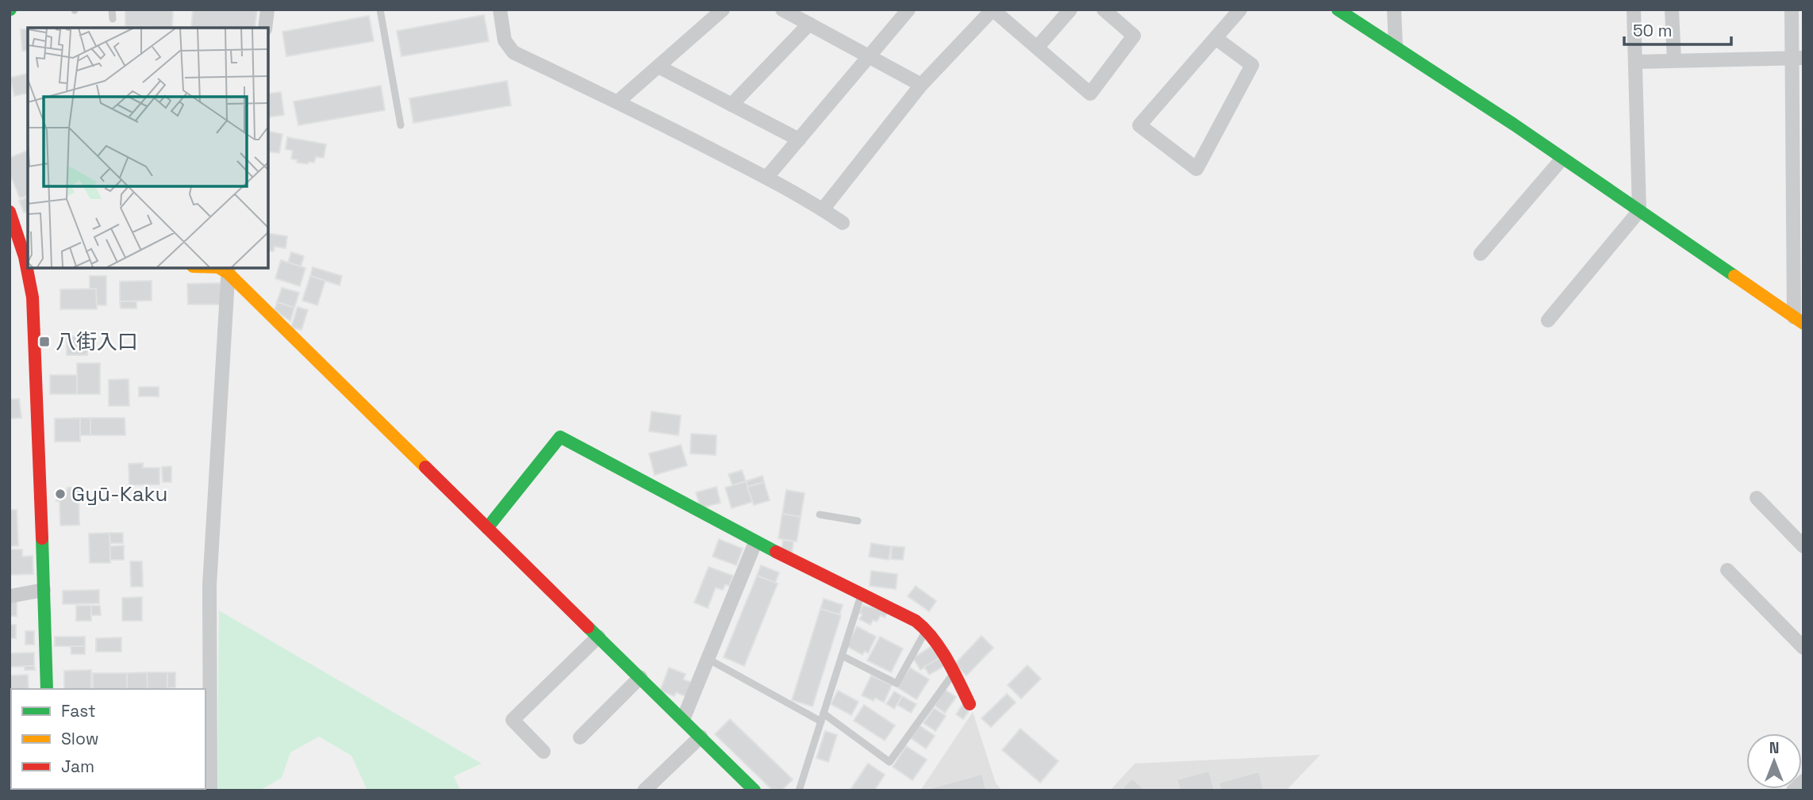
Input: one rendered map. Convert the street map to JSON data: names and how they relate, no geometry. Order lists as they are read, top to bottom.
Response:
{
  "places": {
    "transit": ["八街入口"],
    "other": ["Gyū-Kaku"]
  },
  "legend": ["Fast", "Slow", "Jam"],
  "scale_bar": "50 m",
  "north": "top"
}
